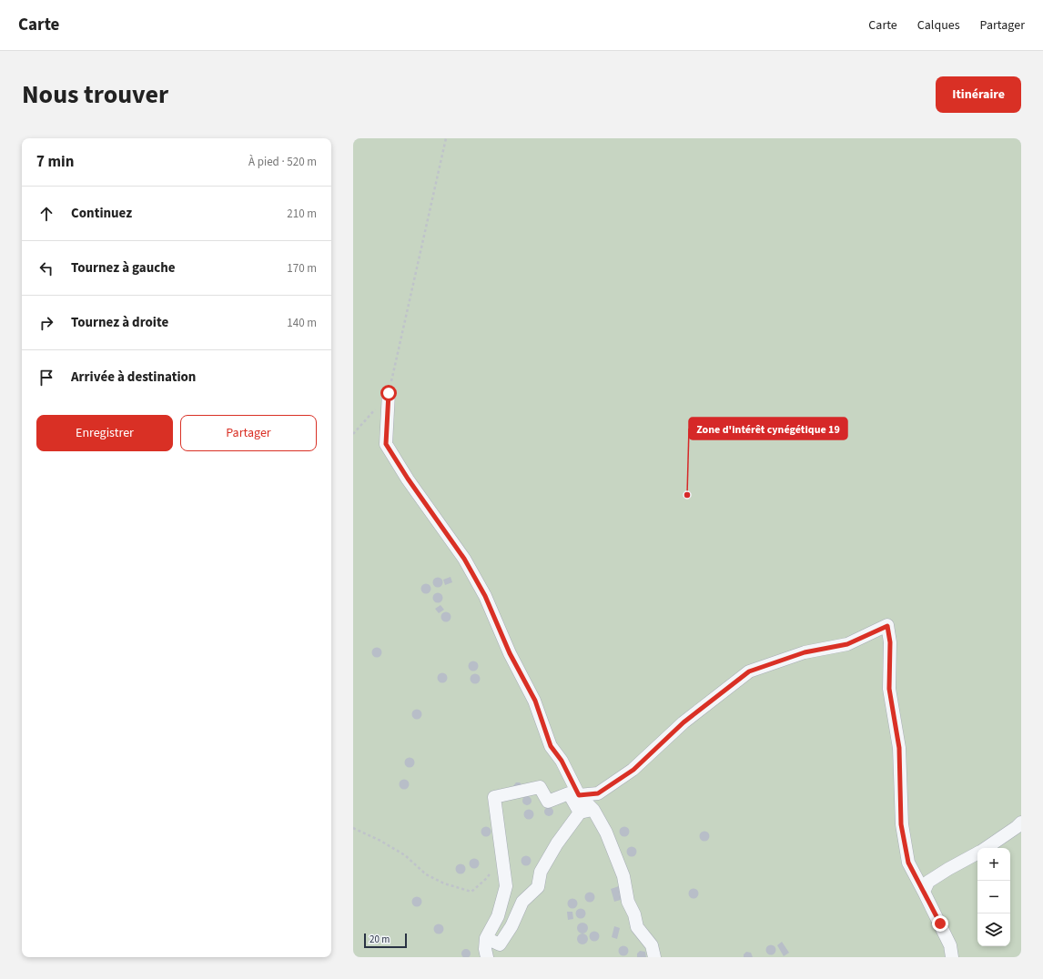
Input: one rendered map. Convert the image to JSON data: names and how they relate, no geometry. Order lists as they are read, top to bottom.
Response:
{
  "places": ["Zone d'intérêt cynégétique 19"],
  "scale_bar": "20 m",
  "page": {
    "header": "Carte",
    "nav": ["Carte", "Calques", "Partager"],
    "title": "Nous trouver",
    "buttons": [
      "Itinéraire",
      ["Enregistrer", "Partager"]
    ],
    "heading": ["7 min", "À pied · 520 m"],
    "list": [
      ["Continuez", "210 m"],
      ["Tournez à gauche", "170 m"],
      ["Tournez à droite", "140 m"],
      "Arrivée à destination"
    ],
    "map_buttons": ["+", "−"],
    "scale": "20 m"
  }
}
